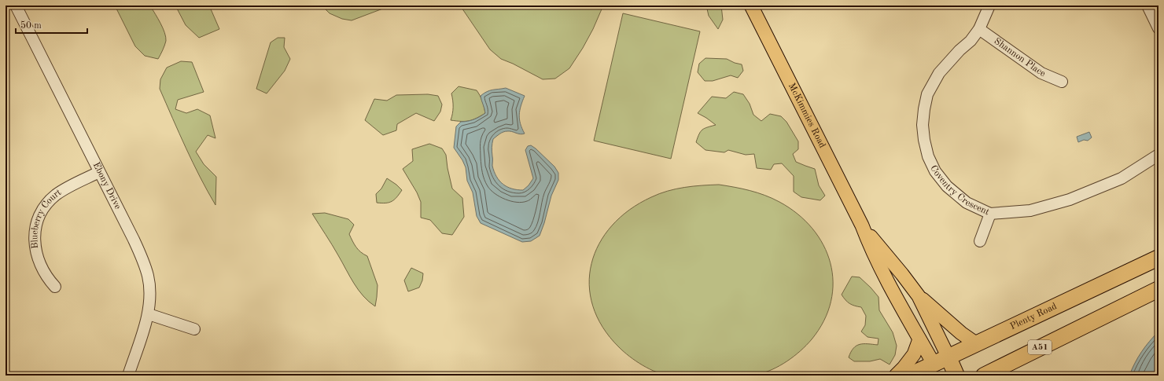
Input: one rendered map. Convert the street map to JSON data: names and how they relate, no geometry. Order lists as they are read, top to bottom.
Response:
{
  "streets": {
    "highway": ["McKimmies Road", "Plenty Road", "A51"],
    "street": [
      "Shannon Place",
      "Ebony Drive",
      "Coventry Crescent",
      "Blueberry Court"
    ]
  },
  "crossings": [
    ["Shannon Place", "Coventry Crescent"],
    ["McKimmies Road", "Plenty Road"],
    ["Ebony Drive", "Blueberry Court"]
  ],
  "scale_bar": "50 m"
}
